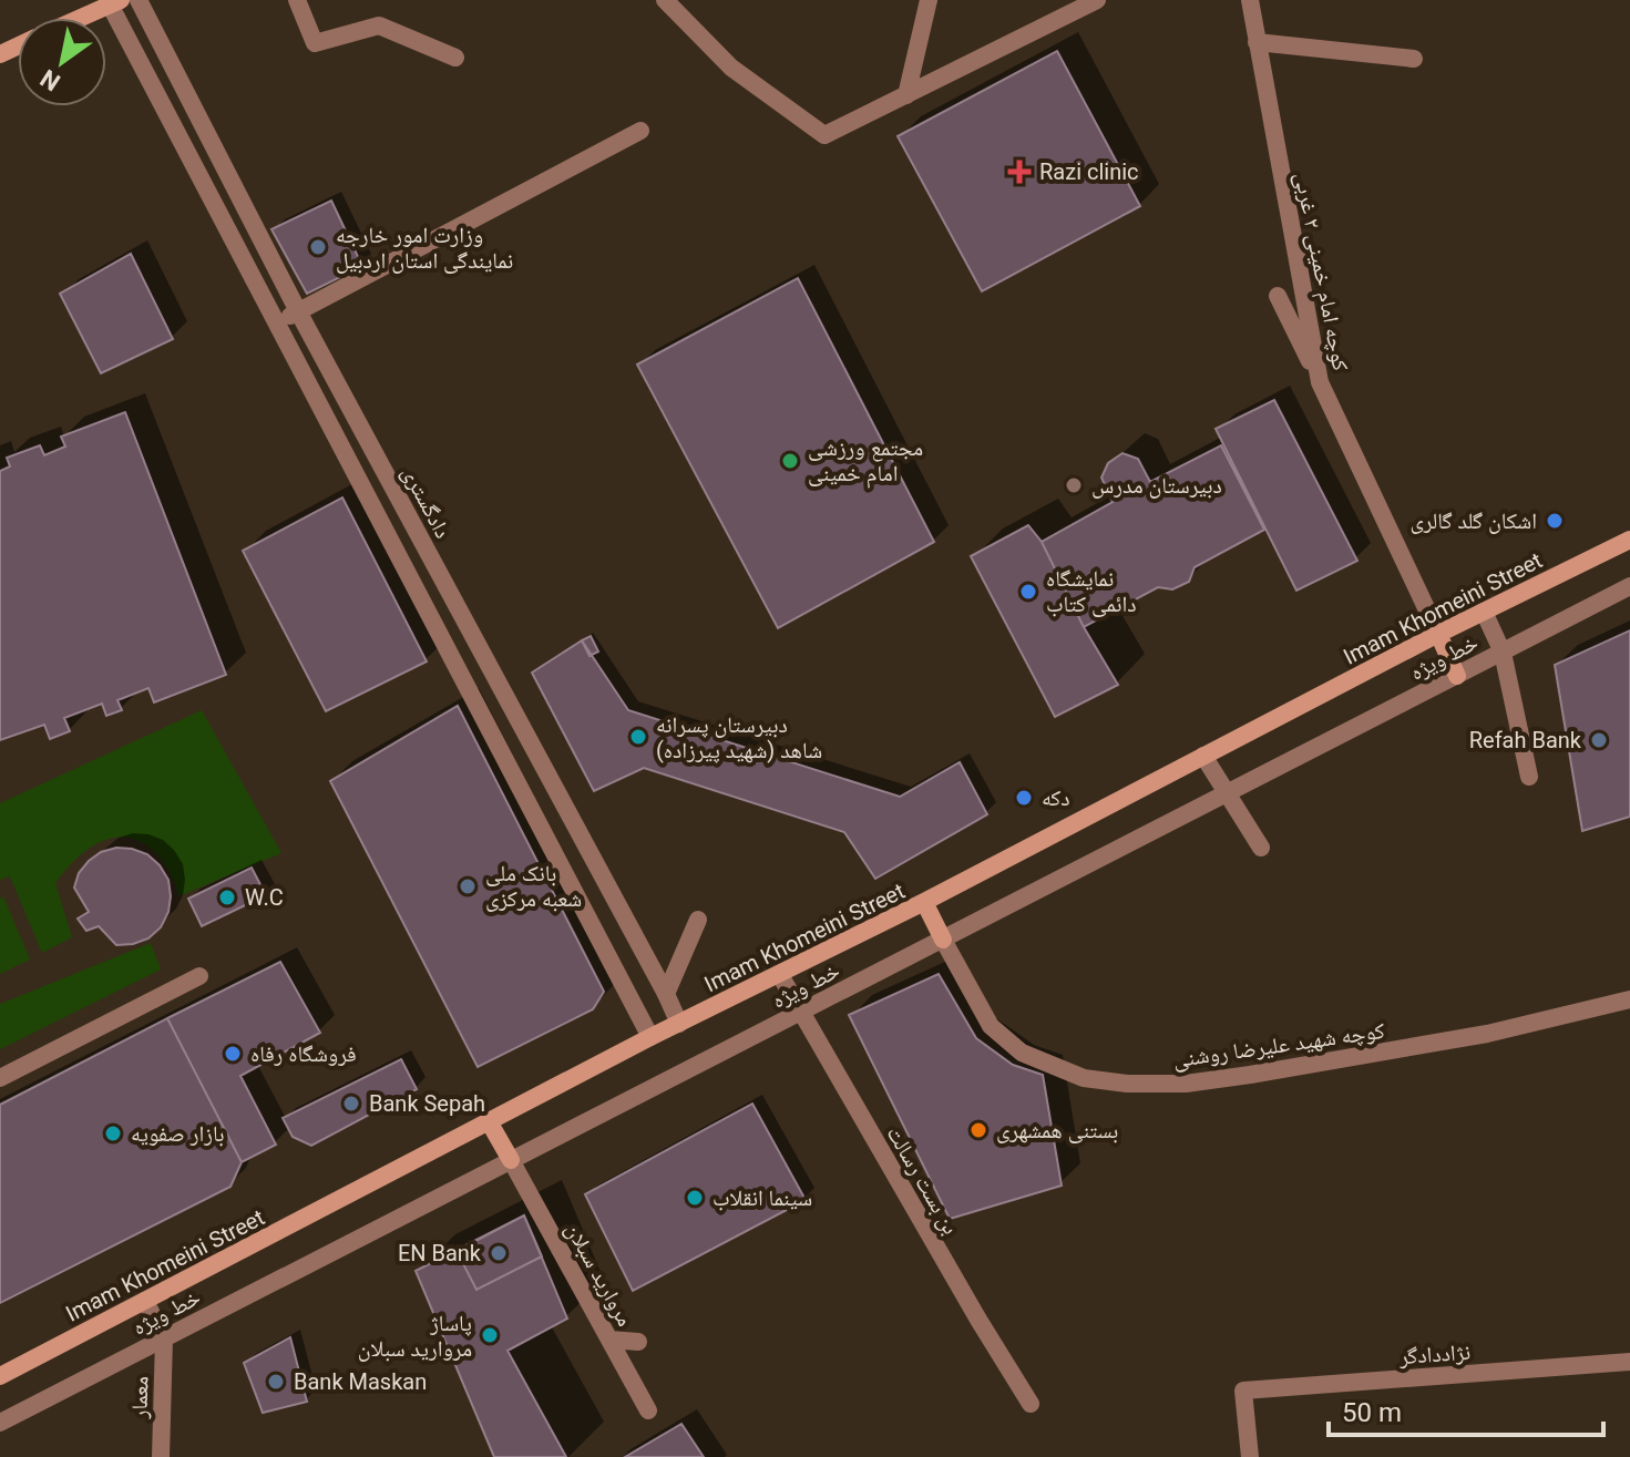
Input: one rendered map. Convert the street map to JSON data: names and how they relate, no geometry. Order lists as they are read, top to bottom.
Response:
{
  "streets": {
    "main road": ["Imam Khomeini Street"],
    "street": [
      "کوچه امام خمینی ۲ غربی",
      "دادگستری",
      "خط ویژه",
      "کوچه شهید علیرضا روشنی",
      "بن بست رسالت",
      "مروارید سبلان",
      "نژاددادگر",
      "معمار"
    ]
  },
  "crossings": [
    ["کوچه امام خمینی ۲ غربی", "Imam Khomeini Street"],
    ["دادگستری", "Imam Khomeini Street"],
    ["Imam Khomeini Street", "بن بست رسالت"],
    ["خط ویژه", "کوچه شهید علیرضا روشنی"],
    ["خط ویژه", "بن بست رسالت"],
    ["خط ویژه", "مروارید سبلان"],
    ["خط ویژه", "معمار"]
  ],
  "places": {
    "health": ["Razi clinic"],
    "other": [
      "وزارت امور خارجه نمایندگی استان اردبیل",
      "مجتمع ورزشی امام خمینی",
      "دبیرستان مدرس",
      "اشکان گلد گالری",
      "نمایشگاه دائمی کتاب",
      "دبیرستان پسرانه شاهد (شهید پیرزاده)",
      "Refah Bank",
      "دکه",
      "بانک ملی شعبه مرکزی",
      "W.C",
      "فروشگاه رفاه",
      "Bank Sepah",
      "بستنی همشهری",
      "بازار صفویه",
      "سینما انقلاب",
      "EN Bank",
      "پاساژ مروارید سبلان",
      "Bank Maskan"
    ]
  },
  "scale_bar": "50 m",
  "north": "bottom left"
}
